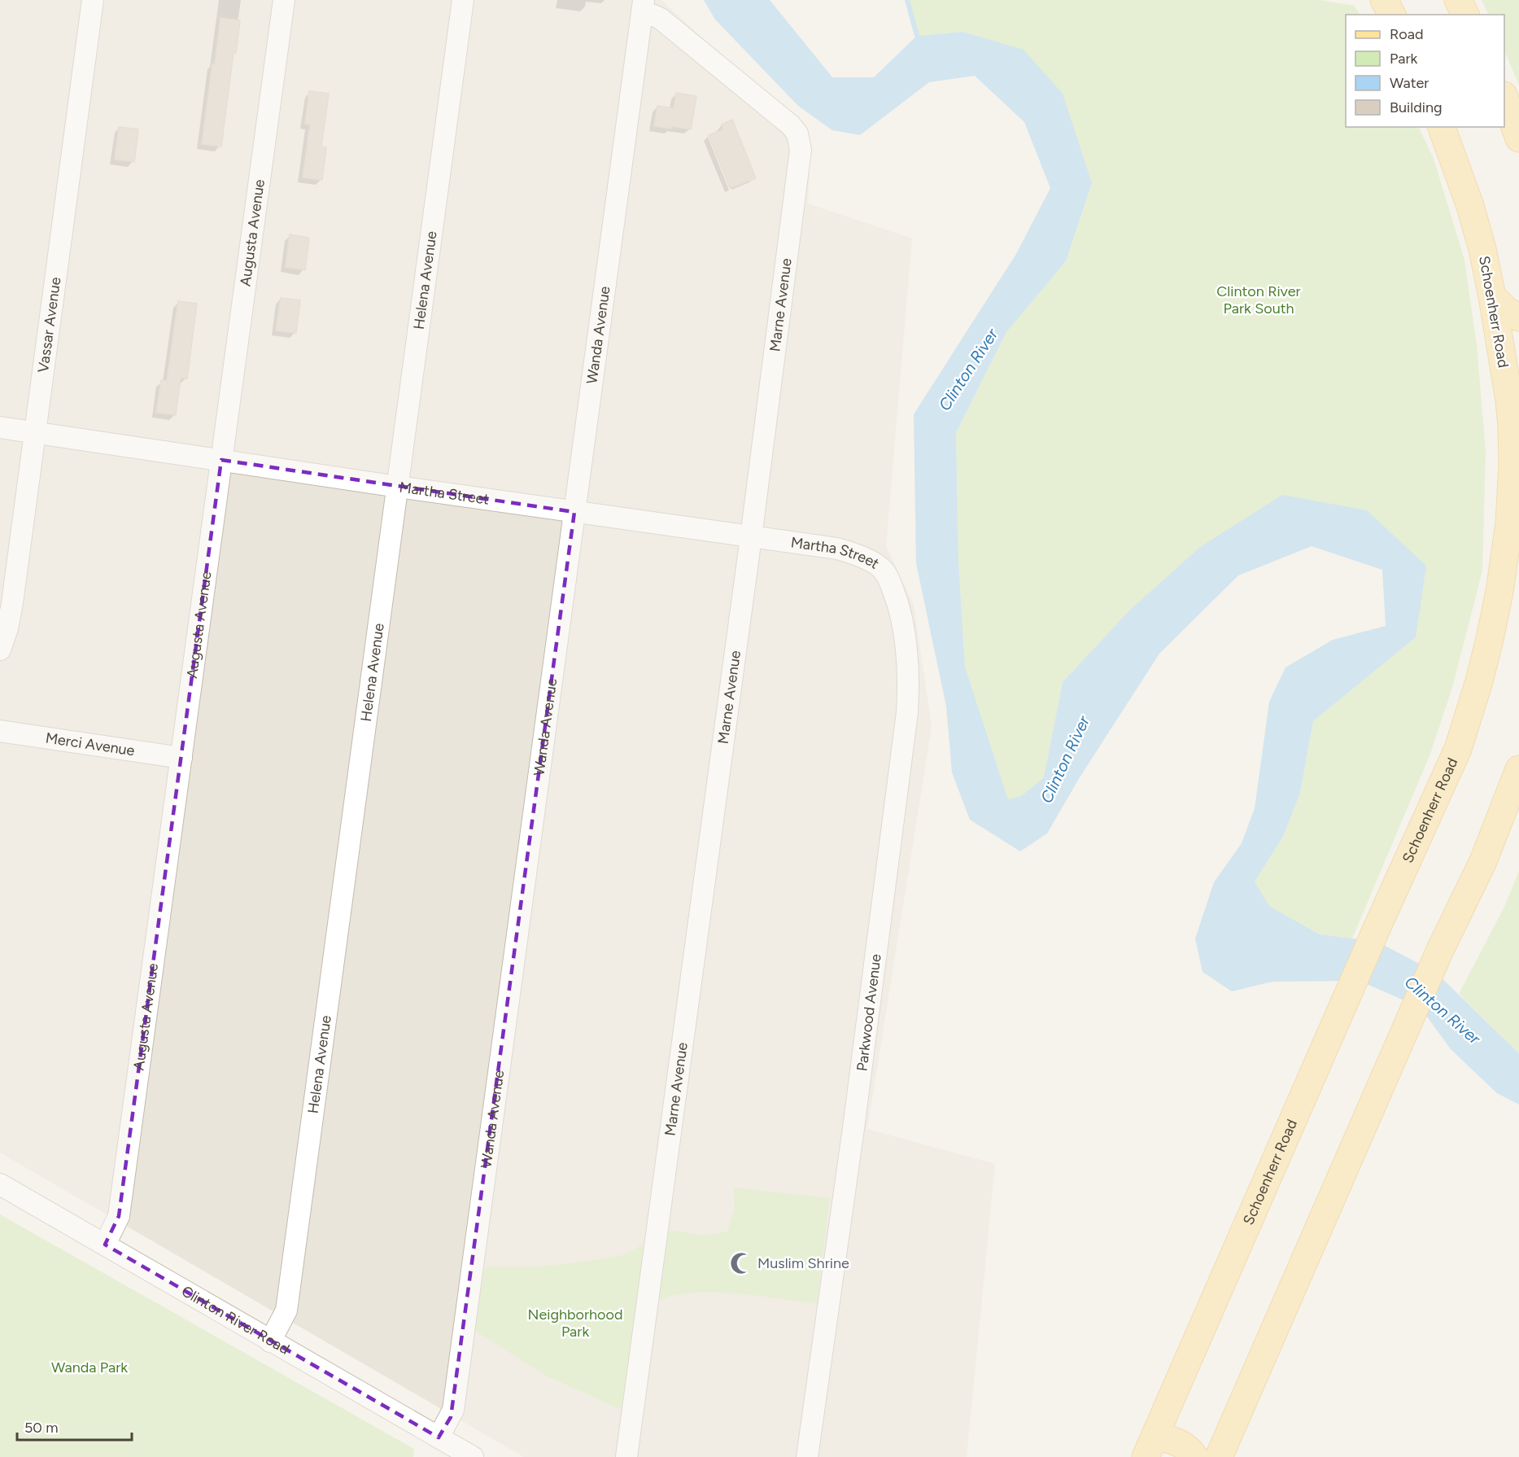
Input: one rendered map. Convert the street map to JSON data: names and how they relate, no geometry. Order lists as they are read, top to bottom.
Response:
{
  "streets": {
    "main road": ["Schoenherr Road"],
    "street": [
      "Augusta Avenue",
      "Helena Avenue",
      "Marne Avenue",
      "Vassar Avenue",
      "Wanda Avenue",
      "Martha Street",
      "Merci Avenue",
      "Parkwood Avenue",
      "Clinton River Road"
    ]
  },
  "crossings": [
    ["Augusta Avenue", "Martha Street"],
    ["Augusta Avenue", "Merci Avenue"],
    ["Augusta Avenue", "Clinton River Road"],
    ["Helena Avenue", "Martha Street"],
    ["Helena Avenue", "Clinton River Road"],
    ["Marne Avenue", "Wanda Avenue"],
    ["Marne Avenue", "Martha Street"],
    ["Vassar Avenue", "Martha Street"],
    ["Wanda Avenue", "Martha Street"],
    ["Wanda Avenue", "Clinton River Road"],
    ["Martha Street", "Parkwood Avenue"]
  ],
  "water": ["Clinton River"],
  "parks": ["Clinton River Park South", "Neighborhood Park", "Wanda Park"],
  "places": {
    "mosque": ["Muslim Shrine"]
  },
  "legend": [
    "Road",
    "Park",
    "Water",
    "Building"
  ],
  "scale_bar": "50 m"
}
